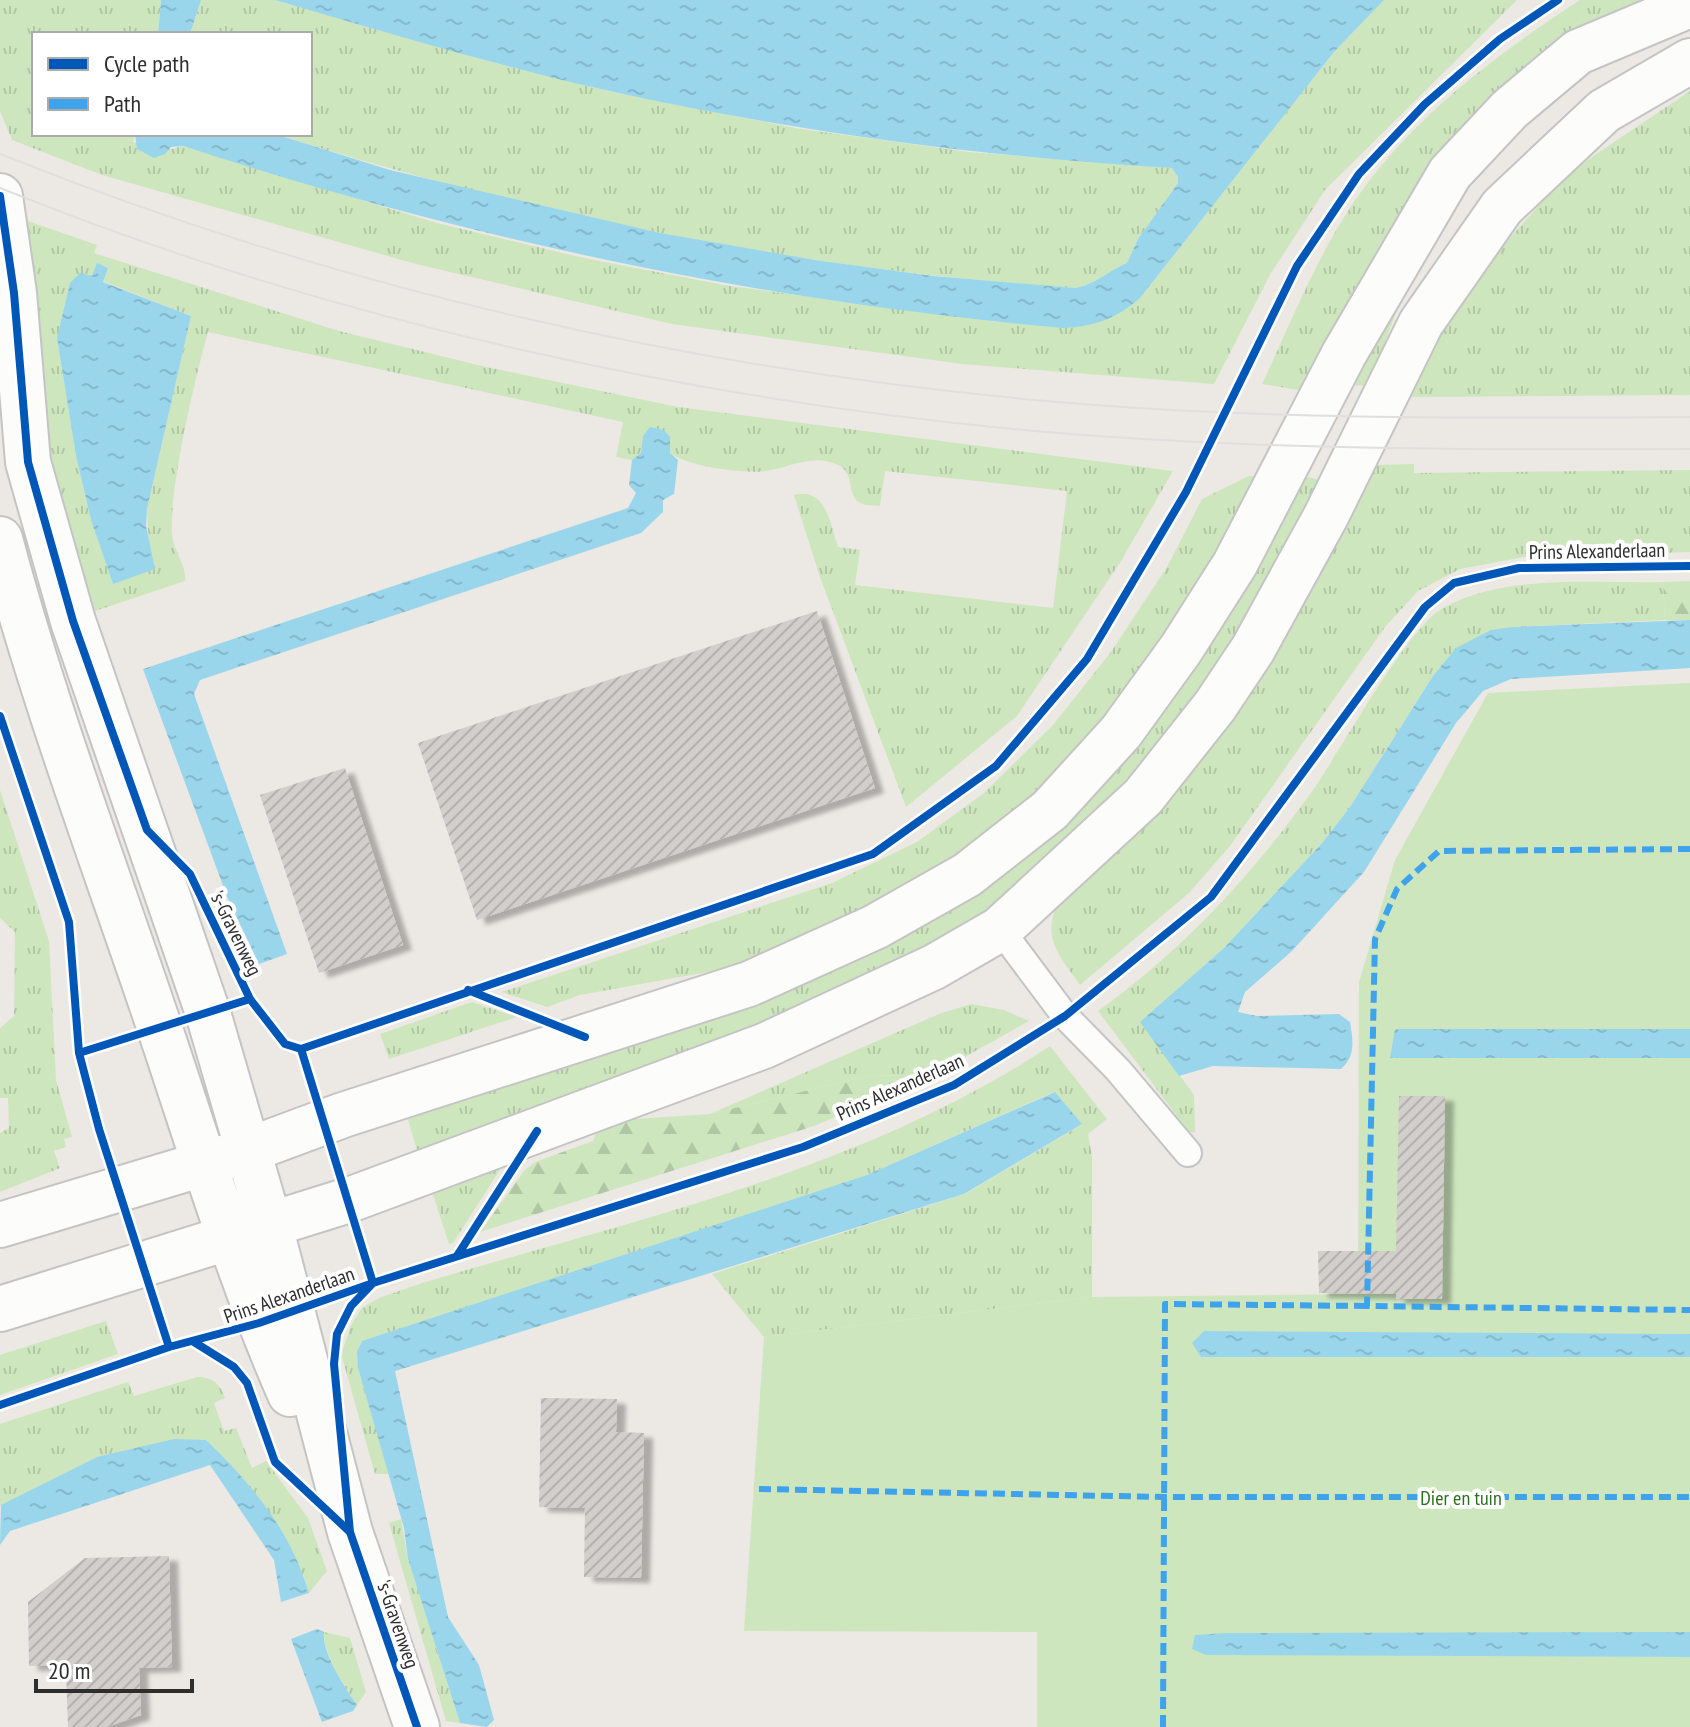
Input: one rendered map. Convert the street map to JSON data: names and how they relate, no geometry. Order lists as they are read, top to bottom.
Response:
{
  "streets": {
    "main road": ["'s-Gravenweg"],
    "cycle path": ["Prins Alexanderlaan"]
  },
  "parks": ["Dier en tuin"],
  "legend": ["Cycle path", "Path"],
  "scale_bar": "20 m"
}
